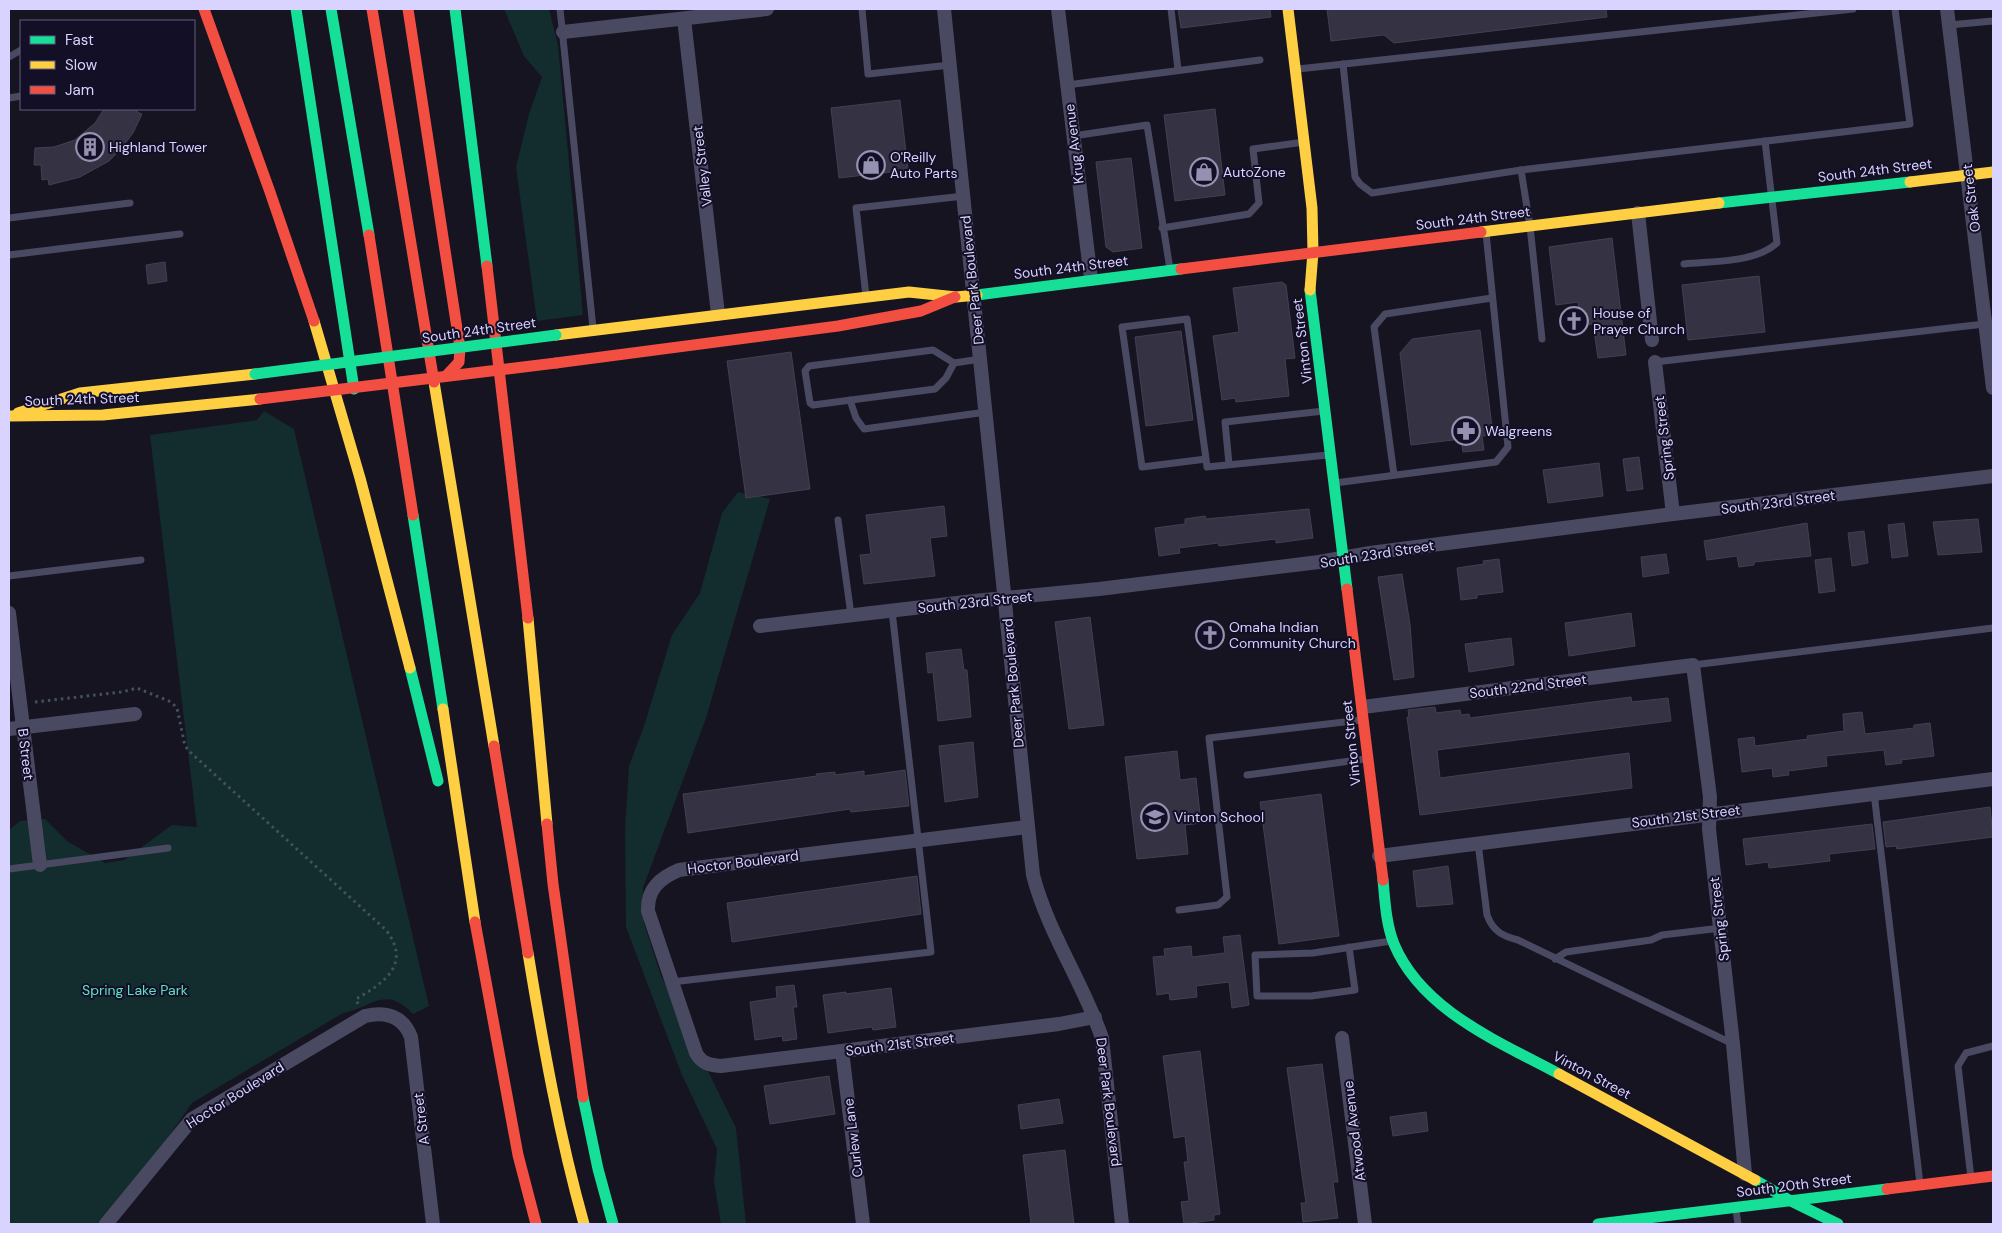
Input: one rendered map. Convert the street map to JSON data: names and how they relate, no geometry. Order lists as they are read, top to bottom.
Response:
{
  "streets": {
    "main road": ["South 24th Street", "Vinton Street", "South 20th Street"],
    "street": [
      "Krug Avenue",
      "Valley Street",
      "Oak Street",
      "Deer Park Boulevard",
      "Spring Street",
      "South 23rd Street",
      "South 22nd Street",
      "B Street",
      "South 21st Street",
      "Hoctor Boulevard",
      "A Street",
      "Atwood Avenue",
      "Curlew Lane"
    ]
  },
  "crossings": [
    ["Krug Avenue", "South 24th Street"],
    ["Valley Street", "South 24th Street"],
    ["South 24th Street", "Oak Street"],
    ["South 24th Street", "Deer Park Boulevard"],
    ["South 24th Street", "Vinton Street"],
    ["Deer Park Boulevard", "South 23rd Street"],
    ["Deer Park Boulevard", "South 21st Street"],
    ["Deer Park Boulevard", "Hoctor Boulevard"],
    ["Vinton Street", "Spring Street"],
    ["Vinton Street", "South 23rd Street"],
    ["Vinton Street", "South 22nd Street"],
    ["Vinton Street", "South 21st Street"],
    ["Vinton Street", "South 20th Street"],
    ["Spring Street", "South 23rd Street"],
    ["Spring Street", "South 22nd Street"],
    ["Spring Street", "South 21st Street"],
    ["South 21st Street", "Hoctor Boulevard"],
    ["South 21st Street", "Curlew Lane"],
    ["Hoctor Boulevard", "A Street"]
  ],
  "parks": ["Spring Lake Park"],
  "places": {
    "building": ["Highland Tower"],
    "shop": ["O'Reilly Auto Parts", "AutoZone"],
    "church": ["House of Prayer Church", "Omaha Indian Community Church"],
    "pharmacy": ["Walgreens"],
    "school or university": ["Vinton School"]
  },
  "legend": ["Fast", "Slow", "Jam"]
}
